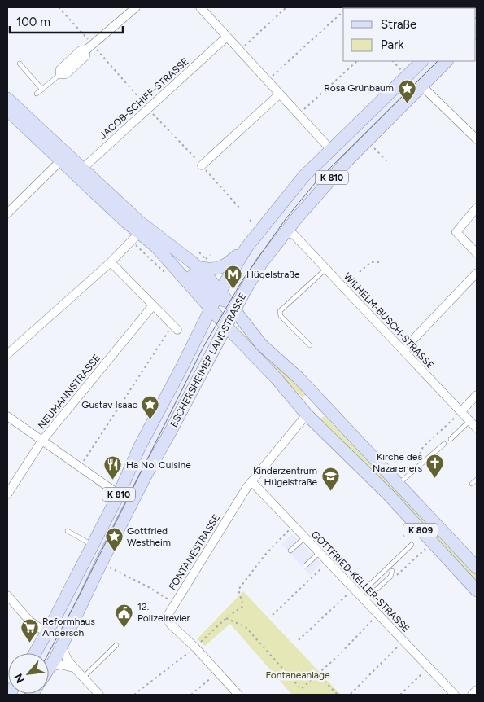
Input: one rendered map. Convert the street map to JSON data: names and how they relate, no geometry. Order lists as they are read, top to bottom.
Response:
{
  "streets": {
    "main road": ["K 810", "ESCHERSHEIMER LANDSTRASSE", "K 809"],
    "street": [
      "JACOB-SCHIFF-STRASSE",
      "WILHELM-BUSCH-STRASSE",
      "NEUMANNSTRASSE",
      "FONTANESTRASSE",
      "GOTTFRIED-KELLER-STRASSE"
    ]
  },
  "crossings": [
    ["WILHELM-BUSCH-STRASSE", "ESCHERSHEIMER LANDSTRASSE"],
    ["ESCHERSHEIMER LANDSTRASSE", "K 809"],
    ["K 809", "FONTANESTRASSE"],
    ["FONTANESTRASSE", "GOTTFRIED-KELLER-STRASSE"]
  ],
  "parks": ["Fontaneanlage"],
  "places": {
    "place": ["Rosa Grünbaum", "Gustav Isaac", "Gottfried Westheim"],
    "metro station": ["Hügelstraße"],
    "church": ["Kirche des Nazareners"],
    "restaurant": ["Ha Noi Cuisine"],
    "school or university": ["Kinderzentrum Hügelstraße"],
    "public building": ["12. Polizeirevier"],
    "supermarket": ["Reformhaus Andersch"]
  },
  "legend": ["Straße", "Park"],
  "scale_bar": "100 m",
  "north": "bottom left"
}
